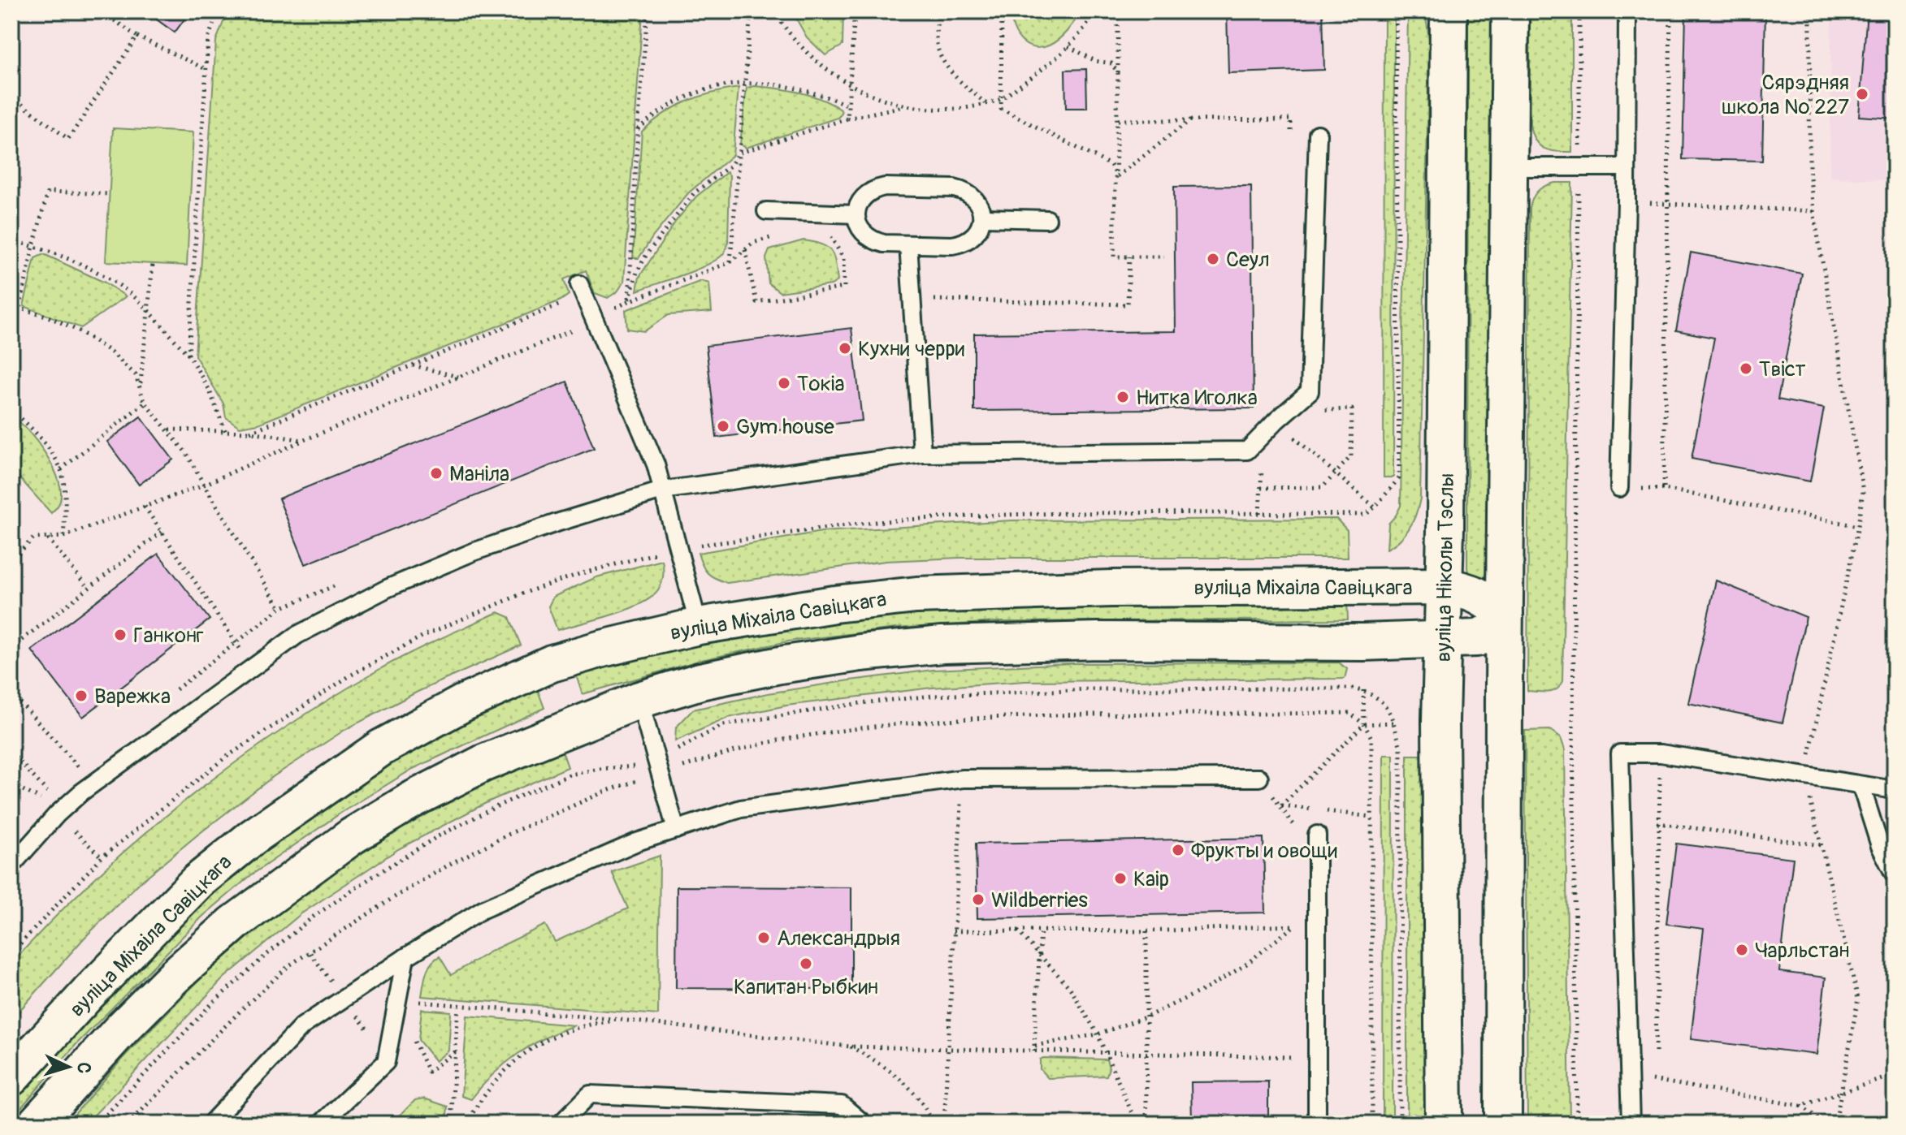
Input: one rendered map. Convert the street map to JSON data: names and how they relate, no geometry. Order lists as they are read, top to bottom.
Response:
{
  "streets": {
    "street": ["вуліца Ніколы Тэслы", "вуліца Міхаіла Савіцкага"]
  },
  "crossings": [
    ["вуліца Ніколы Тэслы", "вуліца Міхаіла Савіцкага"]
  ],
  "places": [
    "Сярэдняя школа № 227",
    "Сеул",
    "Кухни черри",
    "Твіст",
    "Токіа",
    "Нитка Иголка",
    "Gym house",
    "Маніла",
    "Ганконг",
    "Варежка",
    "Фрукты и овощи",
    "Каір",
    "Wildberries",
    "Александрыя",
    "Чарльстан",
    "Капитан Рыбкин"
  ],
  "north": "right"
}
